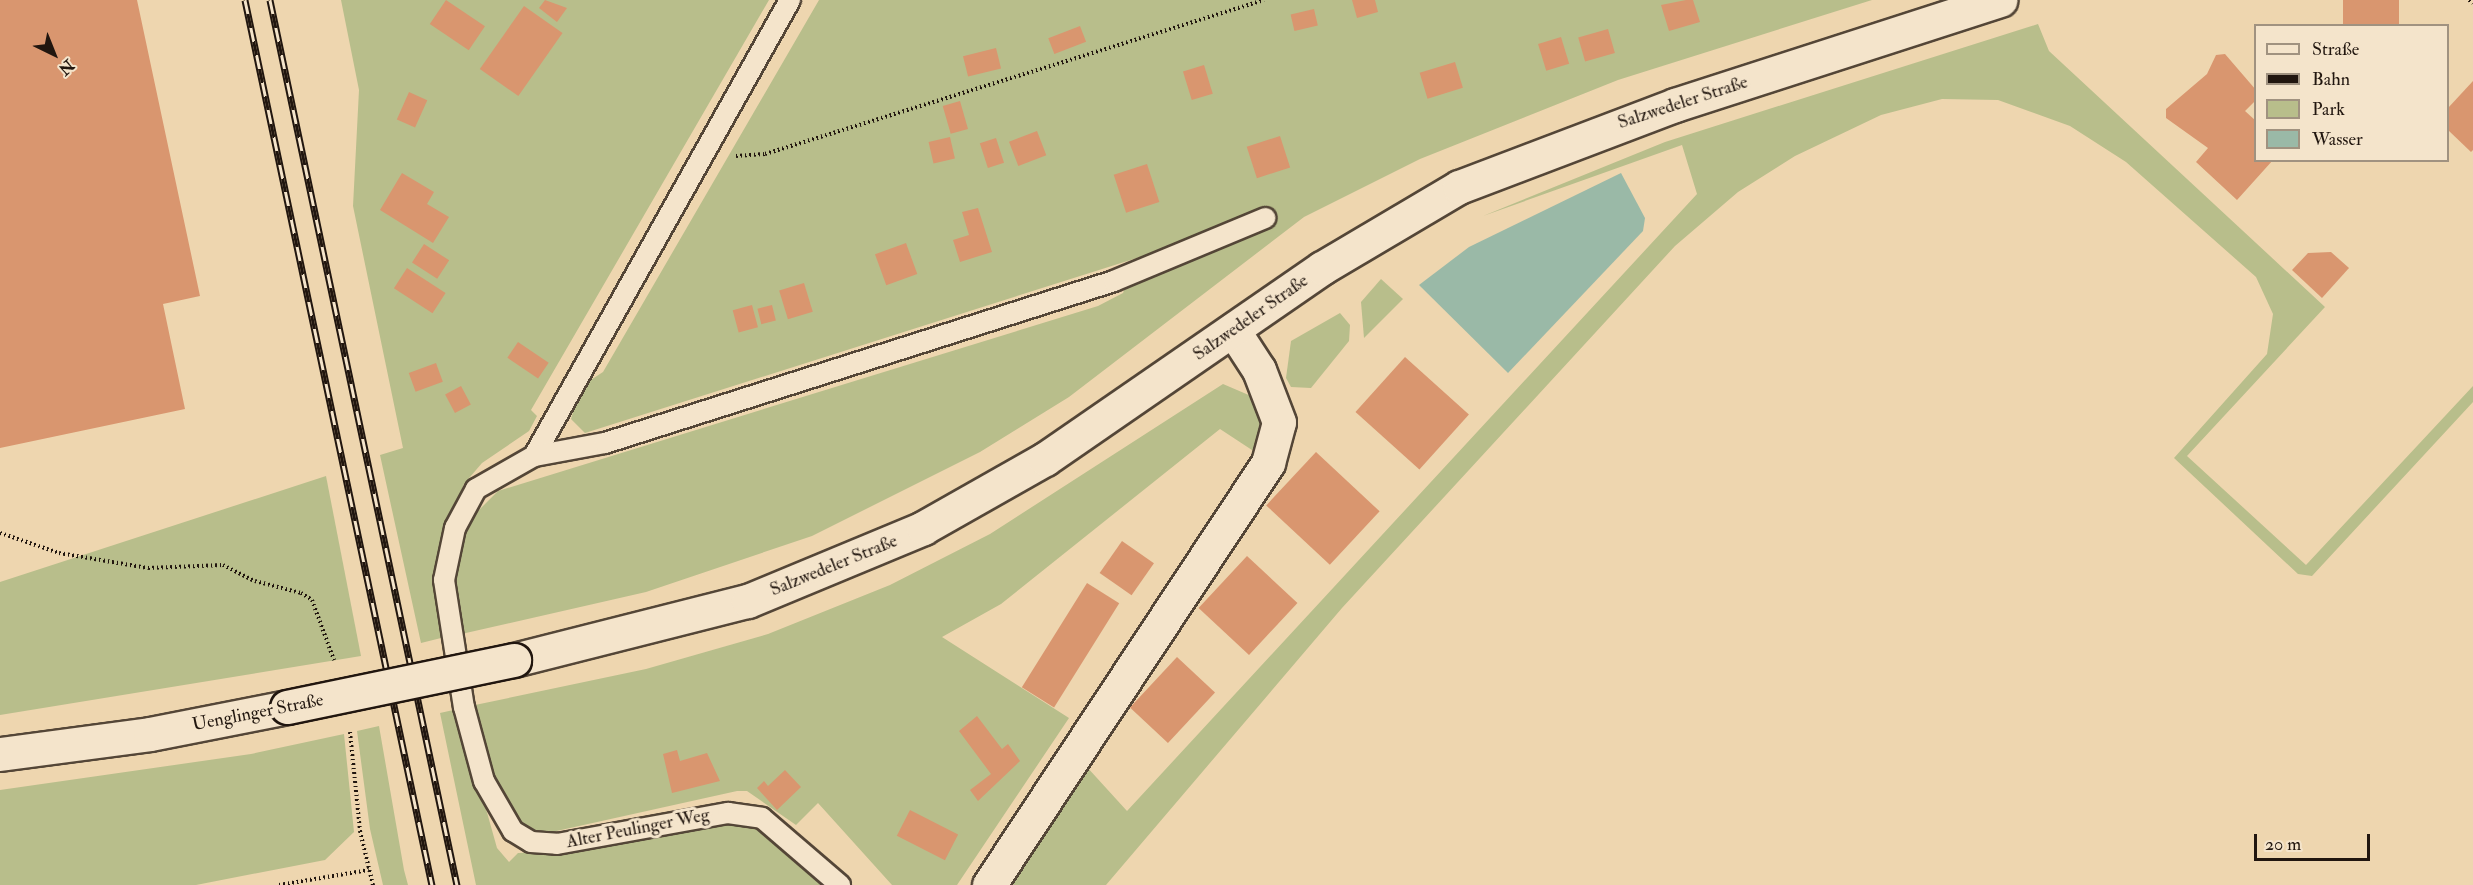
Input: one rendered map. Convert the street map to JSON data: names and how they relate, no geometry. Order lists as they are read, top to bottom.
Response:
{
  "streets": {
    "main road": ["Salzwedeler Straße", "Uenglinger Straße"],
    "lane": ["Alter Peulinger Weg"]
  },
  "crossings": [
    ["Salzwedeler Straße", "Uenglinger Straße"]
  ],
  "legend": [
    "Straße",
    "Bahn",
    "Park",
    "Wasser"
  ],
  "scale_bar": "20 m",
  "north": "bottom right"
}
